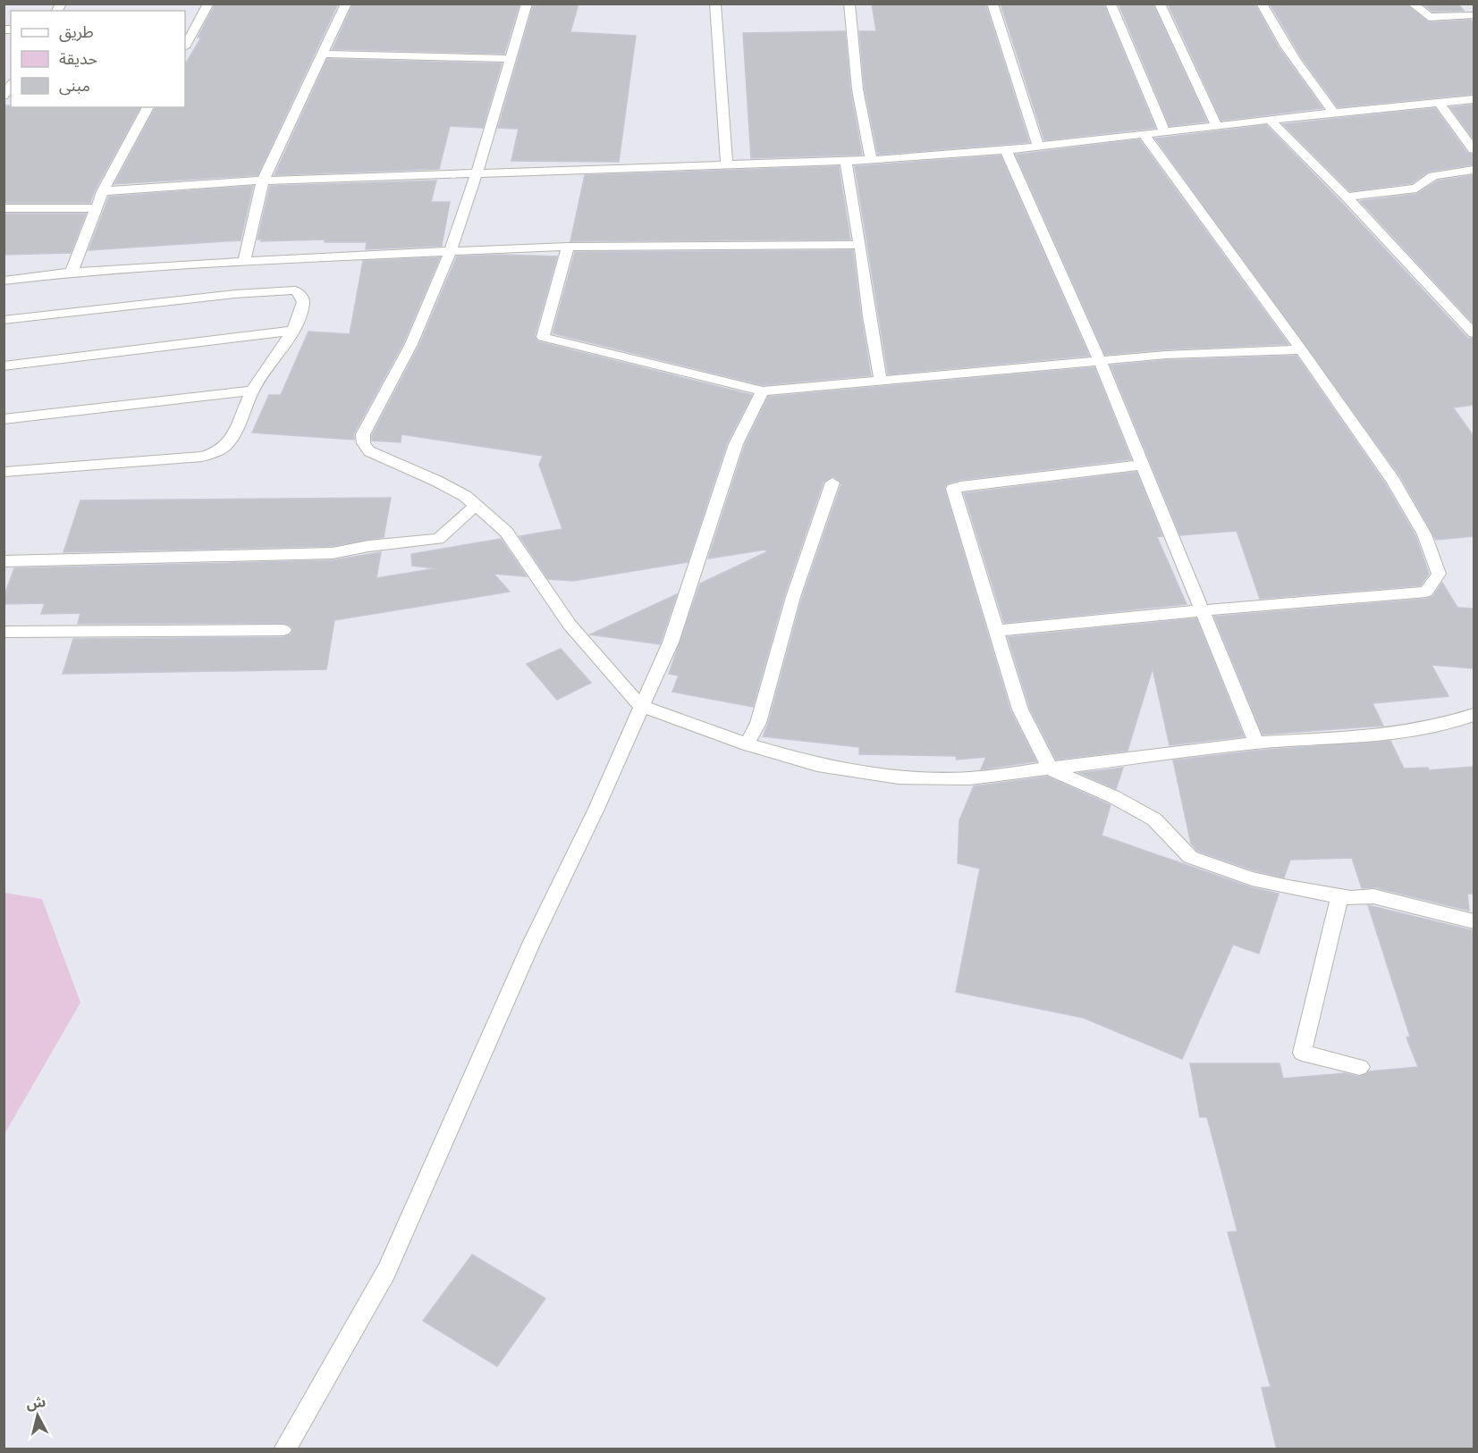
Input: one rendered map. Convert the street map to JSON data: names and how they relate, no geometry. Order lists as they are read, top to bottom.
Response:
{
  "legend": ["طريق", "حديقة", "مبنى"],
  "north": "top"
}
